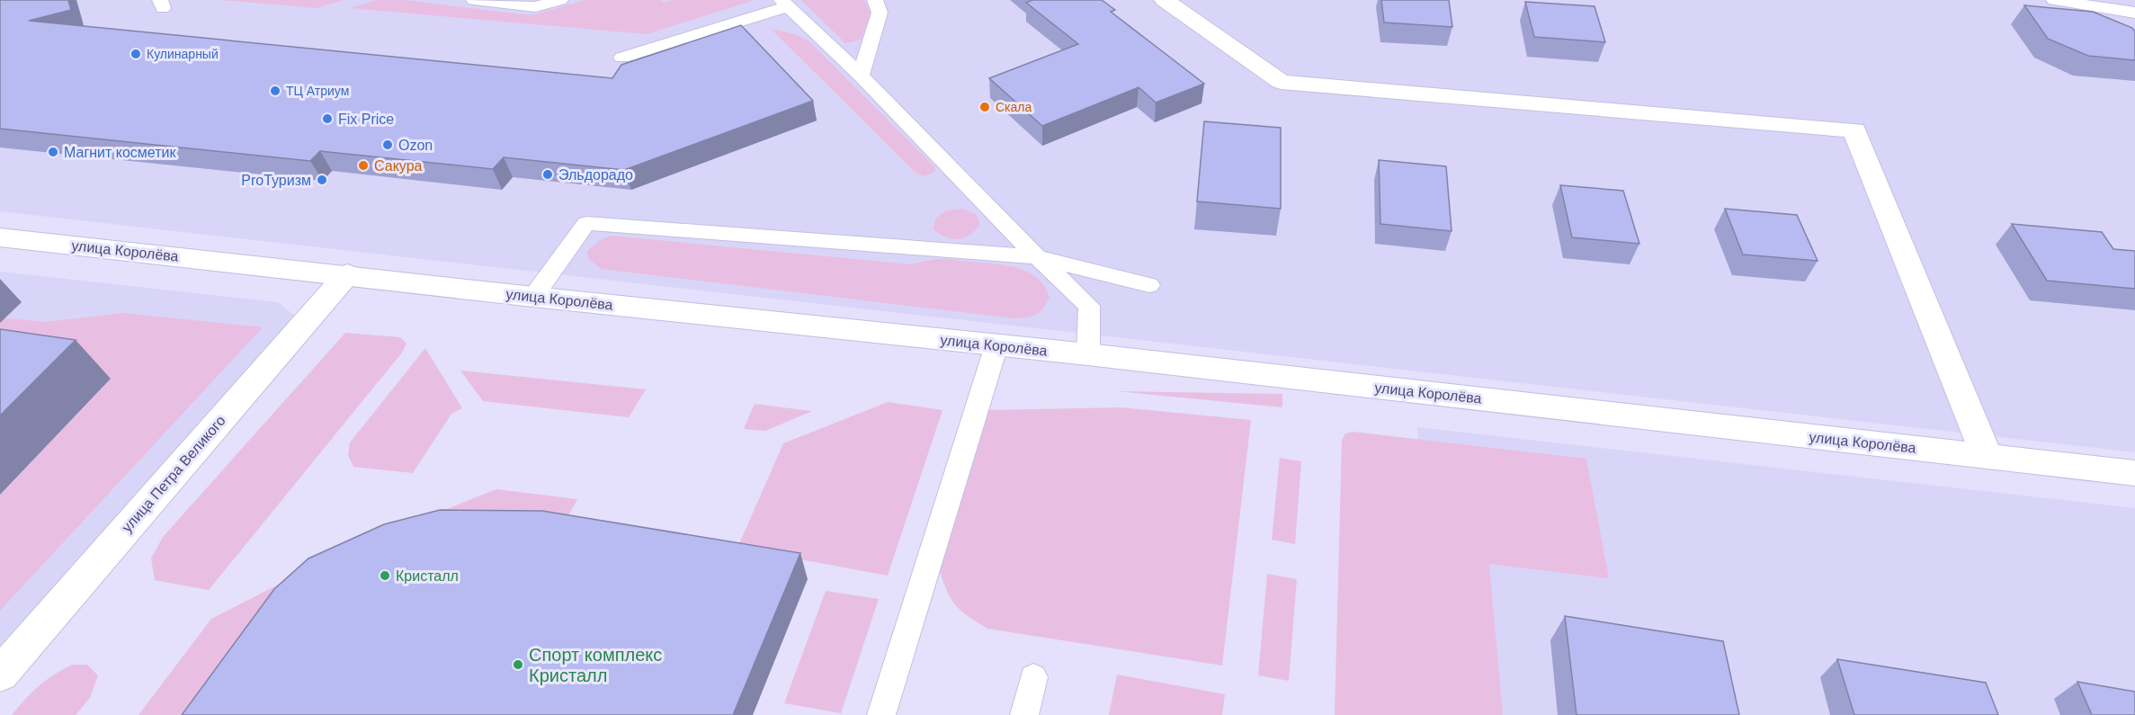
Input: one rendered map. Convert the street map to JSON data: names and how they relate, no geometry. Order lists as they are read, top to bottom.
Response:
{
  "streets": {
    "main road": ["улица Королёва", "улица Петра Великого"]
  },
  "crossings": [
    ["улица Королёва", "улица Петра Великого"]
  ],
  "places": [
    "Кулинарный",
    "ТЦ Атриум",
    "Скала",
    "Fix Price",
    "Ozon",
    "Магнит косметик",
    "Сакура",
    "Эльдорадо",
    "ProТуризм",
    "Кристалл",
    "Спорт комплекс Кристалл"
  ]
}
